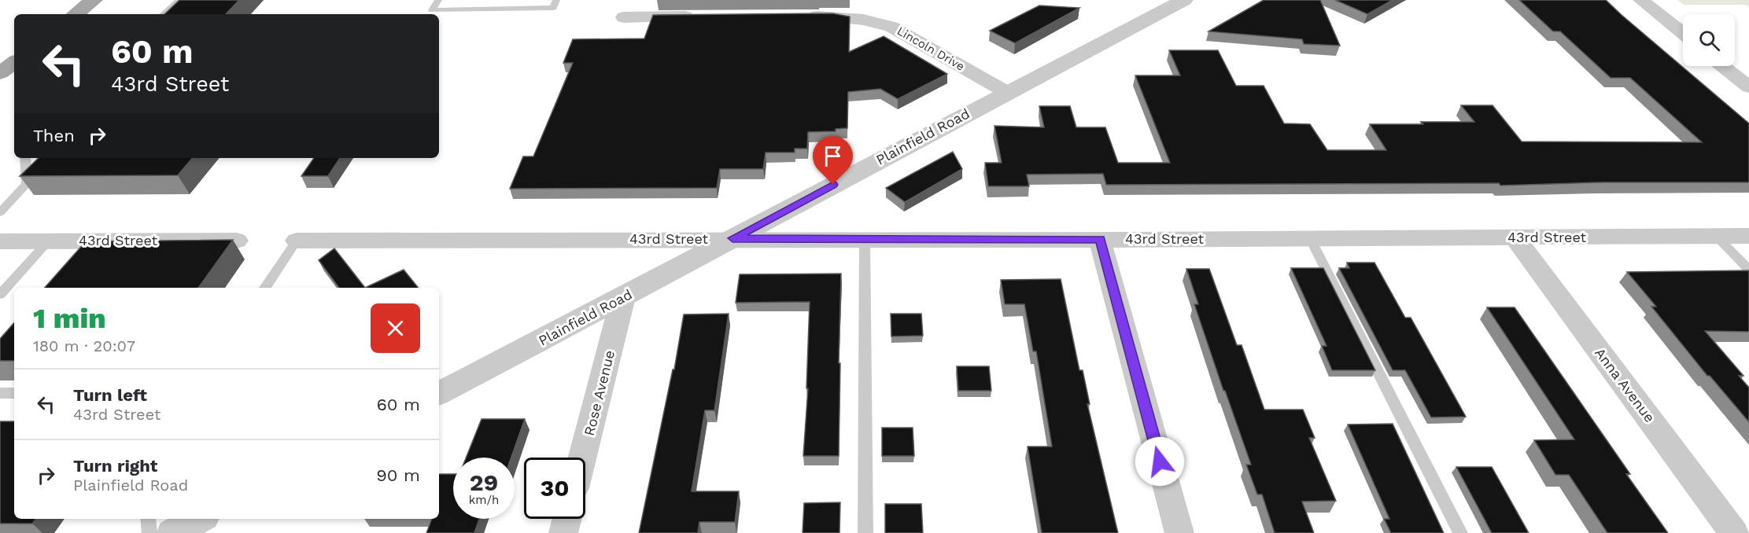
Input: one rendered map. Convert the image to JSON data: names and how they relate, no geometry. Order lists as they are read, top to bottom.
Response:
{
  "streets": {
    "street": [
      "Lincoln Drive",
      "Plainfield Road",
      "43rd Street",
      "Anna Avenue",
      "Rose Avenue"
    ]
  },
  "crossings": [
    ["Lincoln Drive", "Plainfield Road"],
    ["Plainfield Road", "43rd Street"],
    ["Plainfield Road", "Rose Avenue"],
    ["43rd Street", "Anna Avenue"]
  ],
  "page": {
    "turn": ["60 m", "43rd Street"],
    "then": "Then",
    "heading": ["1 min", "180 m · 20:07"],
    "list": [
      {
        "name": "Turn left",
        "note": "43rd Street",
        "value": "60 m"
      },
      {
        "name": "Turn right",
        "note": "Plainfield Road",
        "value": "90 m"
      }
    ],
    "speed": "29 km/h",
    "limit": "30"
  }
}
